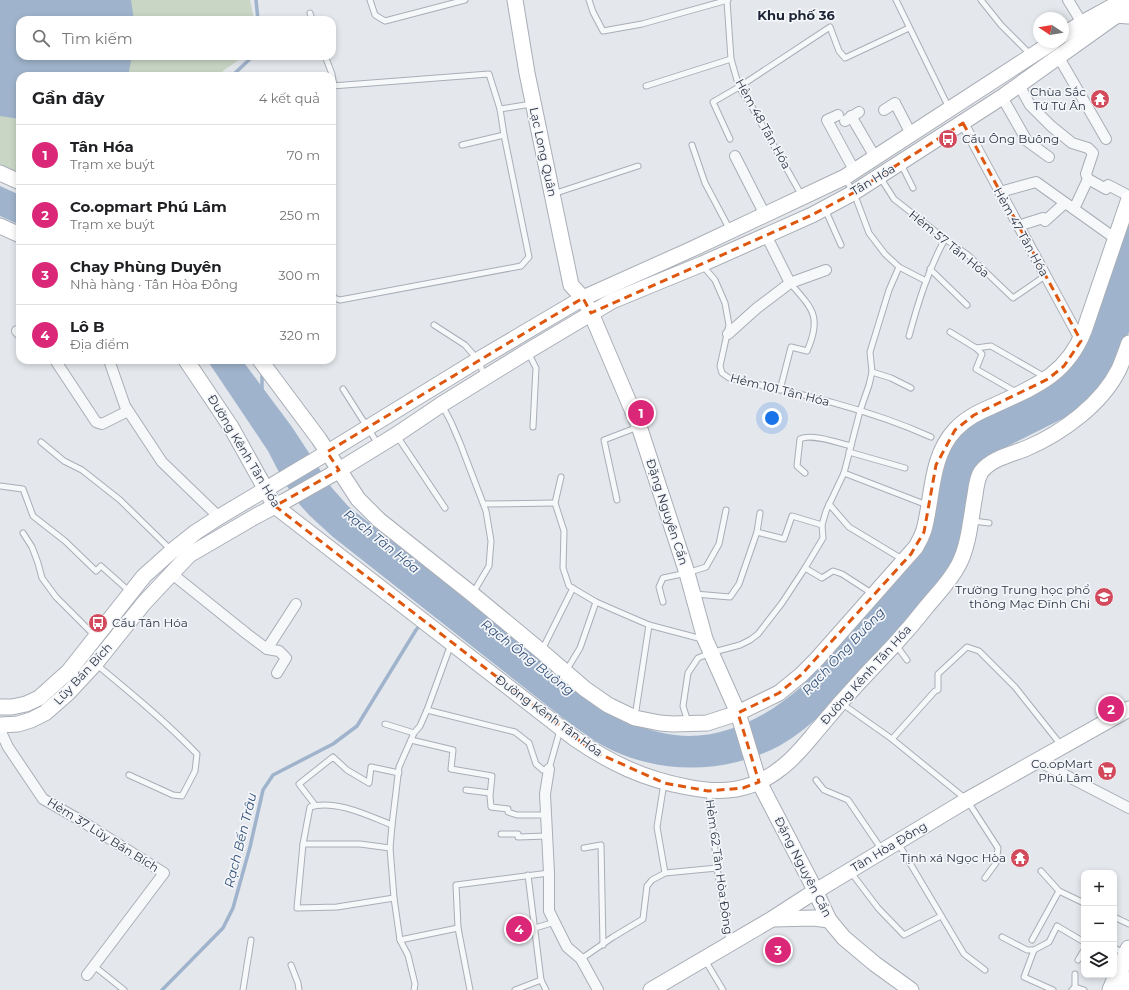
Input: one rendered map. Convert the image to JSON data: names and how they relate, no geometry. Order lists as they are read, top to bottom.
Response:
{
  "streets": {
    "main road": [
      "Lạc Long Quân",
      "Tân Hóa",
      "Đường Kênh Tân Hóa",
      "Đặng Nguyên Cẩn",
      "Lũy Bán Bích",
      "Tân Hòa Đông"
    ],
    "street": ["Hẻm 47 Tân Hóa", "Hẻm 37 Lũy Bán Bích"],
    "lane": [
      "Hẻm 48 Tân Hóa",
      "Hẻm 57 Tân Hóa",
      "Hẻm 101 Tân Hóa",
      "Hẻm 62 Tân Hòa Đông"
    ]
  },
  "crossings": [
    ["Hẻm 48 Tân Hóa", "Tân Hóa"],
    ["Lạc Long Quân", "Tân Hóa"],
    ["Lạc Long Quân", "Đặng Nguyên Cẩn"],
    ["Tân Hóa", "Hẻm 47 Tân Hóa"],
    ["Tân Hóa", "Hẻm 57 Tân Hóa"],
    ["Tân Hóa", "Hẻm 101 Tân Hóa"],
    ["Tân Hóa", "Đặng Nguyên Cẩn"],
    ["Hẻm 47 Tân Hóa", "Hẻm 57 Tân Hóa"],
    ["Đường Kênh Tân Hóa", "Đặng Nguyên Cẩn"],
    ["Đường Kênh Tân Hóa", "Lũy Bán Bích"],
    ["Đường Kênh Tân Hóa", "Hẻm 62 Tân Hòa Đông"],
    ["Đặng Nguyên Cẩn", "Tân Hòa Đông"],
    ["Tân Hòa Đông", "Hẻm 62 Tân Hòa Đông"]
  ],
  "districts": ["Khu phố 36"],
  "water": ["Rạch Tân Hóa", "Rạch Ông Buông", "Rạch Bến Trâu"],
  "places": {
    "temple": ["Chùa Sắc Tứ Từ Ân", "Tịnh xá Ngọc Hòa"],
    "bus stop": ["Cầu Ông Buông", "Cầu Tân Hóa"],
    "school or university": ["Trường Trung học phổ thông Mạc Đĩnh Chi"],
    "supermarket": ["Co.opMart Phú Lâm"]
  },
  "north": "left",
  "page": {
    "search": "Tìm kiếm",
    "heading": ["Gần đây", "4 kết quả"],
    "list": [
      {
        "mark": "1",
        "name": "Tân Hóa",
        "note": "Trạm xe buýt",
        "value": "70 m"
      },
      {
        "mark": "2",
        "name": "Co.opmart Phú Lâm",
        "note": "Trạm xe buýt",
        "value": "250 m"
      },
      {
        "mark": "3",
        "name": "Chay Phùng Duyên",
        "note": "Nhà hàng · Tân Hòa Đông",
        "value": "300 m"
      },
      {
        "mark": "4",
        "name": "Lô B",
        "note": "Địa điểm",
        "value": "320 m"
      }
    ],
    "pins": [
      "1",
      "2",
      "4",
      "3"
    ],
    "map_buttons": ["+", "−"]
  }
}
